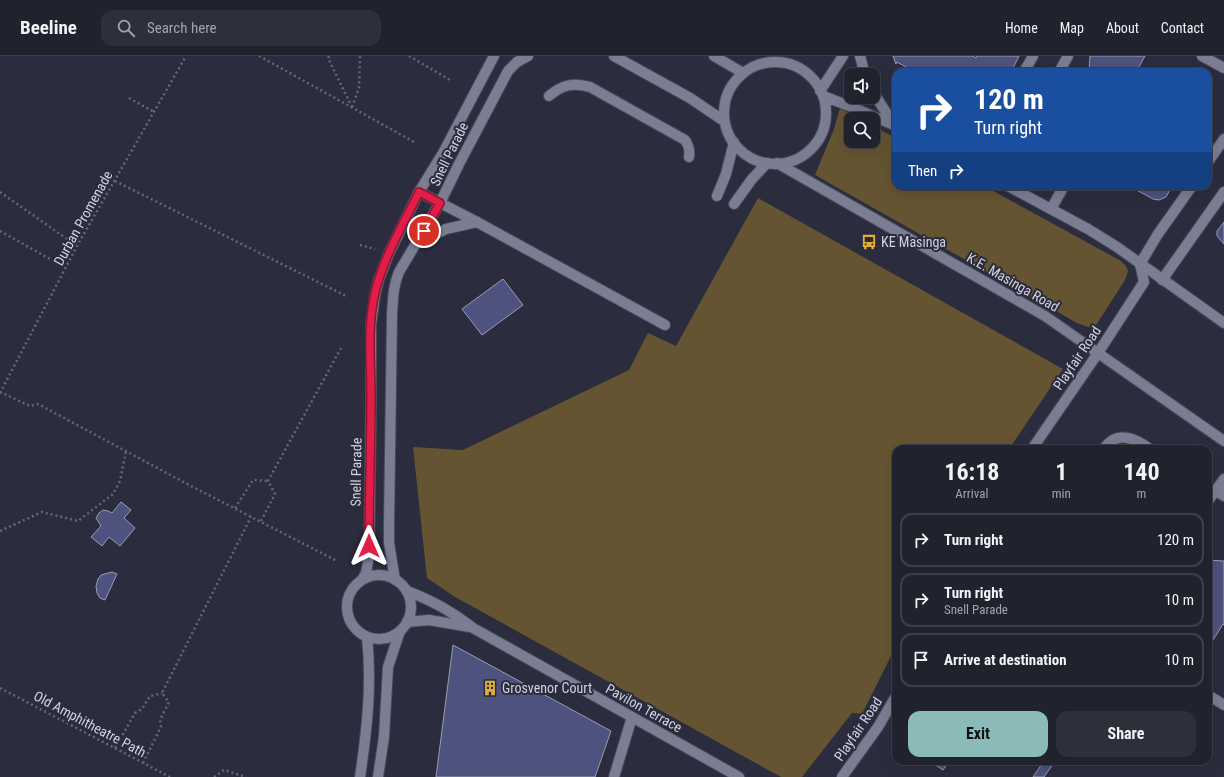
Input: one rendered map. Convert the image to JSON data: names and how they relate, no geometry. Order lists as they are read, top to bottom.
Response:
{
  "streets": {
    "street": [
      "Snell Parade",
      "K.E. Masinga Road",
      "Playfair Road",
      "Pavilon Terrace"
    ],
    "path": ["Durban Promenade", "Old Amphitheatre Path"]
  },
  "crossings": [
    ["Snell Parade", "Pavilon Terrace"],
    ["K.E. Masinga Road", "Playfair Road"]
  ],
  "places": {
    "bus stop": ["KE Masinga"],
    "building": ["Grosvenor Court"]
  },
  "page": {
    "header": "Beeline",
    "search": "Search here",
    "nav": [
      "Home",
      "Map",
      "About",
      "Contact"
    ],
    "turn": ["120 m", "Turn right"],
    "then": "Then",
    "eta": [
      "16:18",
      "Arrival",
      "1",
      "min",
      "140",
      "m"
    ],
    "list": [
      {
        "name": "Turn right",
        "value": "120 m"
      },
      {
        "name": "Turn right",
        "note": "Snell Parade",
        "value": "10 m"
      },
      {
        "name": "Arrive at destination",
        "value": "10 m"
      }
    ],
    "buttons": ["Exit", "Share"]
  }
}
